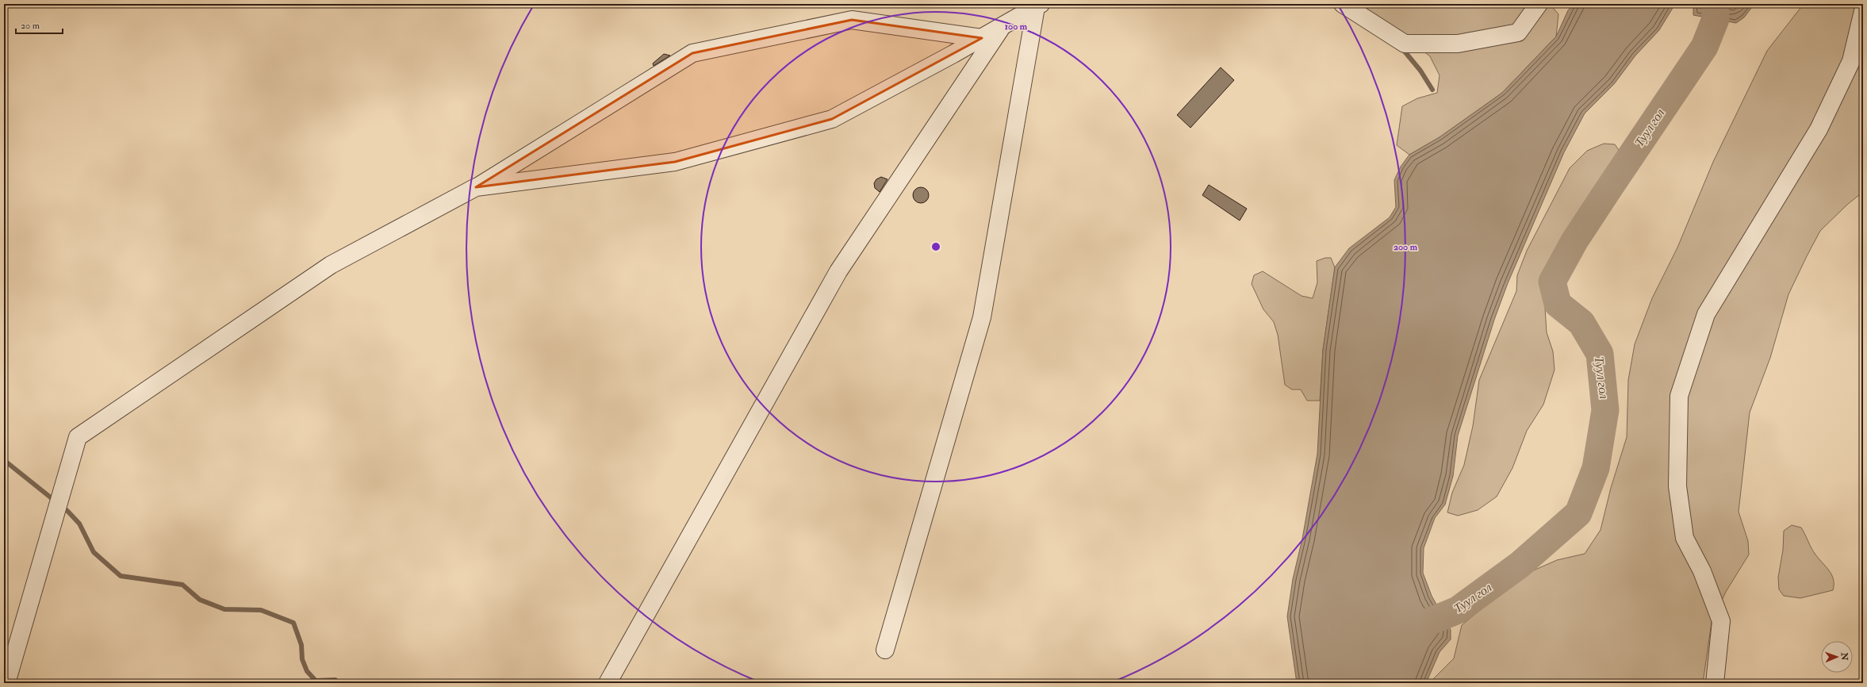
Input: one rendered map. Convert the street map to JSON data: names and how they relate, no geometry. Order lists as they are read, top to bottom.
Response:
{
  "water": ["Туул гол"],
  "scale_bar": "20 m",
  "north": "right",
  "rings": ["100 m", "200 m"]
}
